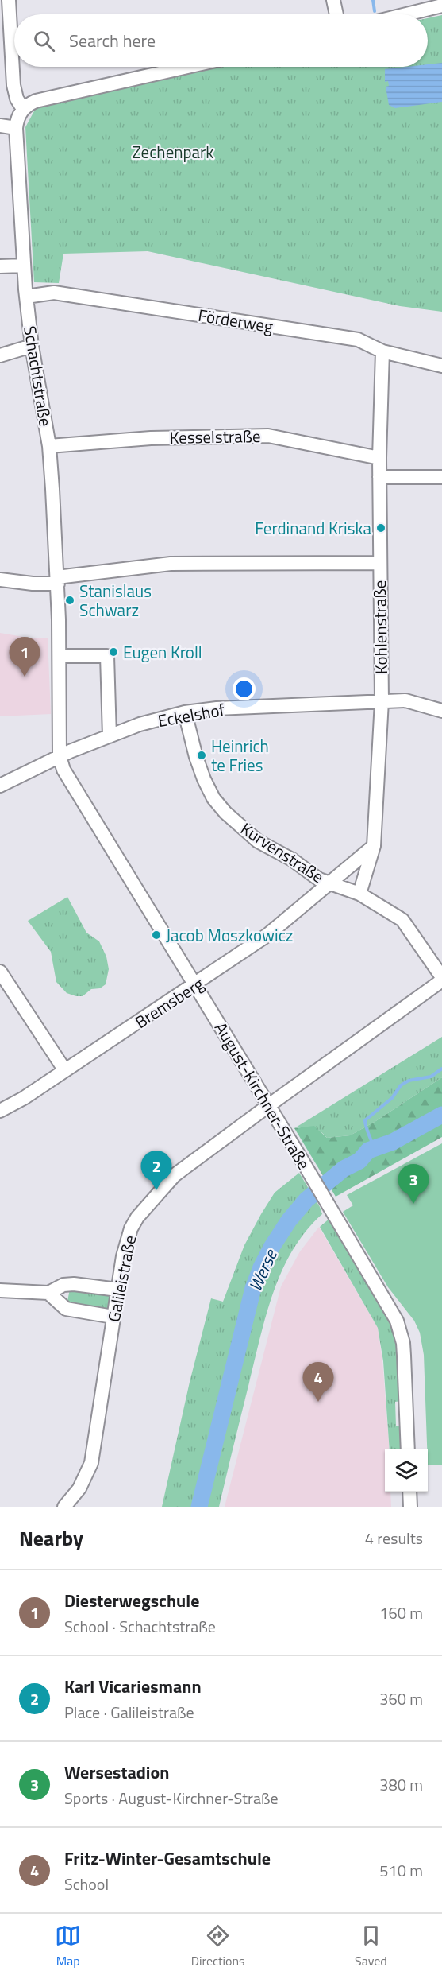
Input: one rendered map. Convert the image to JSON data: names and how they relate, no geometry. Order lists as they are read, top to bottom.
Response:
{
  "streets": {
    "street": [
      "Förderweg",
      "Schachtstraße",
      "Kesselstraße",
      "Kohlenstraße",
      "Eckelshof",
      "Kurvenstraße",
      "Bremsberg",
      "August-Kirchner-Straße",
      "Galileistraße"
    ]
  },
  "crossings": [
    ["Förderweg", "Schachtstraße"],
    ["Förderweg", "Kohlenstraße"],
    ["Schachtstraße", "Kesselstraße"],
    ["Schachtstraße", "Eckelshof"],
    ["Schachtstraße", "August-Kirchner-Straße"],
    ["Kesselstraße", "Kohlenstraße"],
    ["Kohlenstraße", "Eckelshof"],
    ["Kohlenstraße", "Kurvenstraße"],
    ["Eckelshof", "Kurvenstraße"],
    ["Eckelshof", "August-Kirchner-Straße"],
    ["Kurvenstraße", "Bremsberg"],
    ["Kurvenstraße", "Galileistraße"],
    ["Bremsberg", "August-Kirchner-Straße"],
    ["August-Kirchner-Straße", "Galileistraße"]
  ],
  "water": ["Werse"],
  "parks": ["Zechenpark"],
  "places": [
    "Ferdinand Kriska",
    "Stanislaus Schwarz",
    "Eugen Kroll",
    "Heinrich te Fries",
    "Jacob Moszkowicz"
  ],
  "page": {
    "search": "Search here",
    "pins": [
      "1",
      "2",
      "3",
      "4"
    ],
    "heading": ["Nearby", "4 results"],
    "list": [
      {
        "mark": "1",
        "name": "Diesterwegschule",
        "note": "School · Schachtstraße",
        "value": "160 m"
      },
      {
        "mark": "2",
        "name": "Karl Vicariesmann",
        "note": "Place · Galileistraße",
        "value": "360 m"
      },
      {
        "mark": "3",
        "name": "Wersestadion",
        "note": "Sports · August-Kirchner-Straße",
        "value": "380 m"
      },
      {
        "mark": "4",
        "name": "Fritz-Winter-Gesamtschule",
        "note": "School",
        "value": "510 m"
      }
    ],
    "nav": ["Map", "Directions", "Saved"]
  }
}
